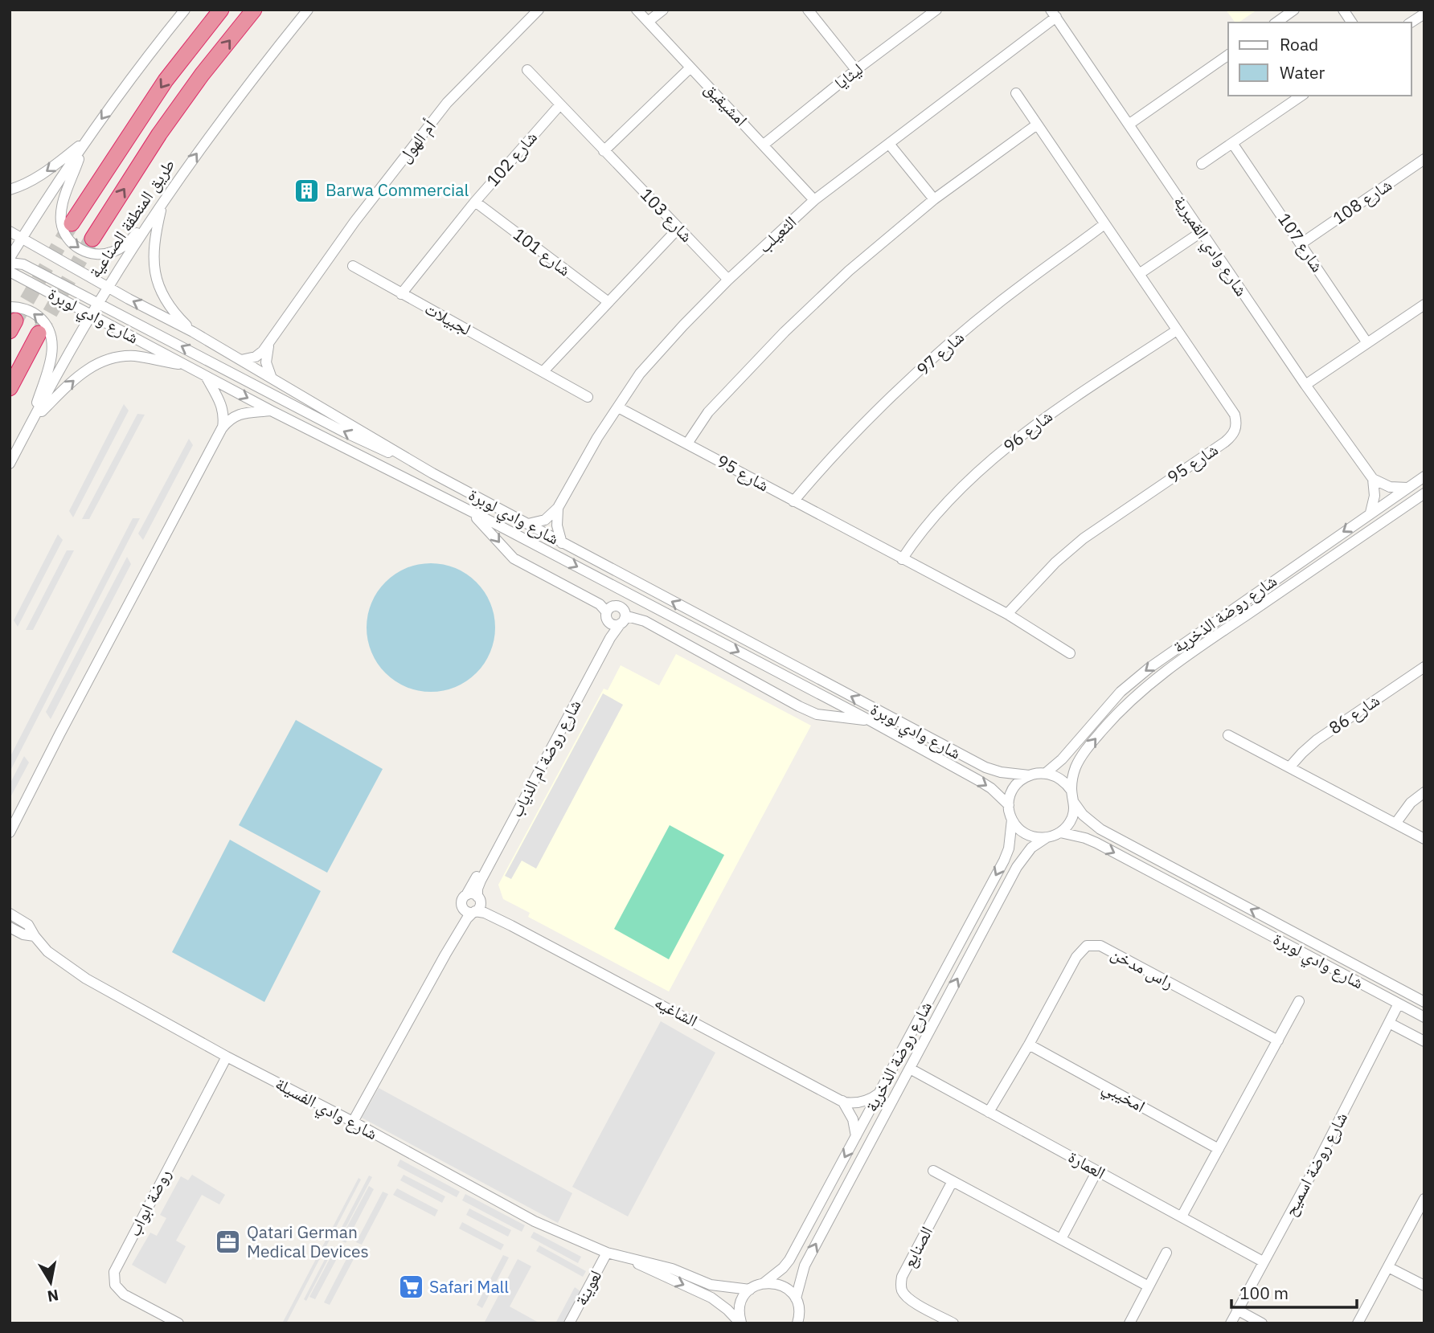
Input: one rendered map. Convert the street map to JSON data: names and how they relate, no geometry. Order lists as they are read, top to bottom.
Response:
{
  "streets": {
    "highway": ["طريق المنطقة الصناعية"],
    "street": [
      "ليثايا",
      "امشيقيق",
      "أم الهول",
      "شارع 102",
      "شارع 108",
      "شارع 103",
      "الثعيلب",
      "شارع 107",
      "شارع وادي القميرية",
      "شارع 101",
      "شارع وادي لوبرة",
      "لجبيلات",
      "شارع 97",
      "شارع 96",
      "شارع 95",
      "شارع روضة الذخرية",
      "شارع 86",
      "شارع روضة ام الذياب",
      "راس مدخن",
      "الشاغيه",
      "امخيبي",
      "شارع وادي الفسيلة",
      "شارع روضة اسميح",
      "العمارة",
      "روضة ابواب",
      "الصنايع",
      "لعوينة"
    ]
  },
  "crossings": [
    ["ليثايا", "امشيقيق"],
    ["امشيقيق", "الثعيلب"],
    ["أم الهول", "شارع وادي لوبرة"],
    ["شارع 102", "شارع 103"],
    ["شارع 102", "شارع 101"],
    ["شارع 102", "لجبيلات"],
    ["شارع 108", "شارع 107"],
    ["شارع 103", "الثعيلب"],
    ["طريق المنطقة الصناعية", "شارع وادي لوبرة"],
    ["الثعيلب", "شارع وادي القميرية"],
    ["الثعيلب", "شارع وادي لوبرة"],
    ["الثعيلب", "شارع 95"],
    ["شارع وادي لوبرة", "شارع روضة الذخرية"],
    ["شارع وادي لوبرة", "شارع روضة اسميح"],
    ["شارع 97", "شارع 95"],
    ["شارع 96", "شارع 95"],
    ["شارع روضة الذخرية", "شارع وادي الفسيلة"],
    ["شارع روضة الذخرية", "العمارة"],
    ["شارع روضة ام الذياب", "الشاغيه"],
    ["راس مدخن", "امخيبي"],
    ["راس مدخن", "العمارة"],
    ["شارع وادي الفسيلة", "روضة ابواب"],
    ["شارع وادي الفسيلة", "لعوينة"],
    ["شارع روضة اسميح", "العمارة"]
  ],
  "places": {
    "building": ["Barwa Commercial"],
    "office": ["Qatari German Medical Devices"],
    "supermarket": ["Safari Mall"]
  },
  "legend": ["Road", "Water"],
  "scale_bar": "100 m",
  "north": "bottom"
}
